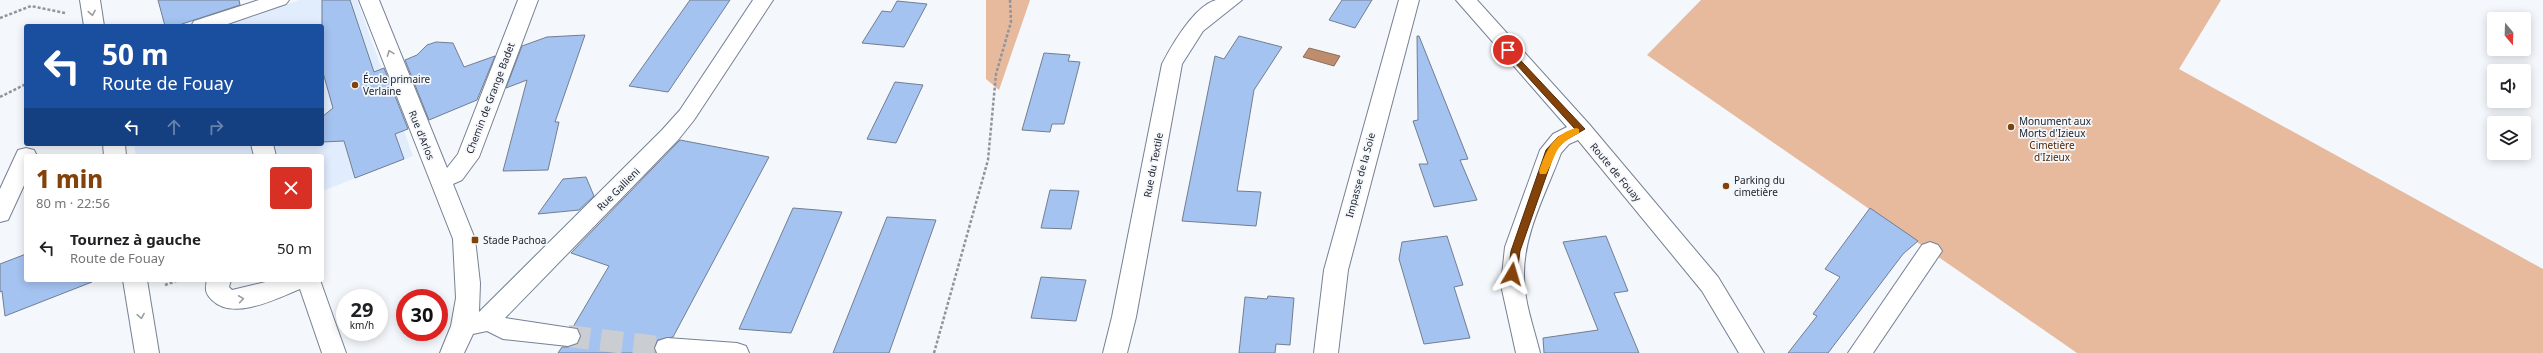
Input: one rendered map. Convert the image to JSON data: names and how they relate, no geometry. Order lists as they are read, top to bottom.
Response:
{
  "streets": {
    "street": [
      "Chemin de Grange Badet",
      "Rue d'Arlos",
      "Rue du Textile",
      "Route de Fouay",
      "Impasse de la Soie",
      "Rue Gallieni"
    ]
  },
  "crossings": [
    ["Chemin de Grange Badet", "Rue d'Arlos"]
  ],
  "one_way": ["Rue d'Arlos"],
  "parks": ["Cimetière d'Izieux"],
  "places": {
    "other": ["École primaire Verlaine", "Monument aux Morts d'Izieux", "Parking du cimetière"],
    "transit": ["Stade Pachoa"]
  },
  "north": "bottom",
  "page": {
    "turn": ["50 m", "Route de Fouay"],
    "heading": ["1 min", "80 m · 22:56"],
    "list": [
      {
        "name": "Tournez à gauche",
        "note": "Route de Fouay",
        "value": "50 m"
      }
    ],
    "speed": "29 km/h",
    "limit": "30"
  }
}
